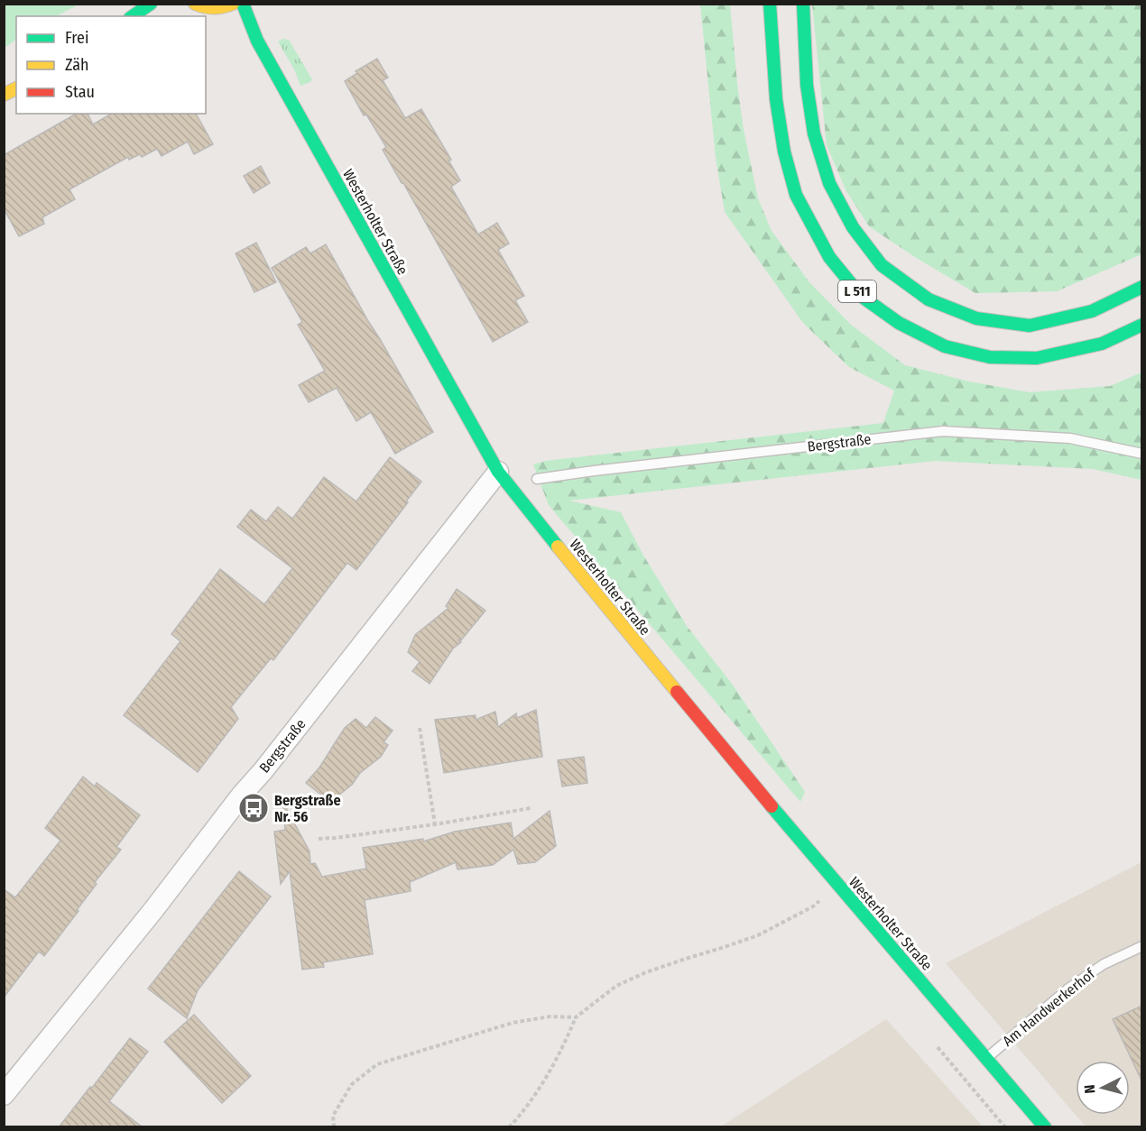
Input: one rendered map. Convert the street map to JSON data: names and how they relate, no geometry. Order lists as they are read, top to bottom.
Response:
{
  "streets": {
    "street": ["Westerholter Straße", "L 511", "Bergstraße"],
    "lane": ["Am Handwerkerhof"]
  },
  "crossings": [
    ["Westerholter Straße", "Bergstraße"],
    ["Westerholter Straße", "Am Handwerkerhof"]
  ],
  "places": {
    "bus stop": ["Bergstraße Nr. 56"]
  },
  "legend": ["Frei", "Zäh", "Stau"],
  "north": "left"
}
